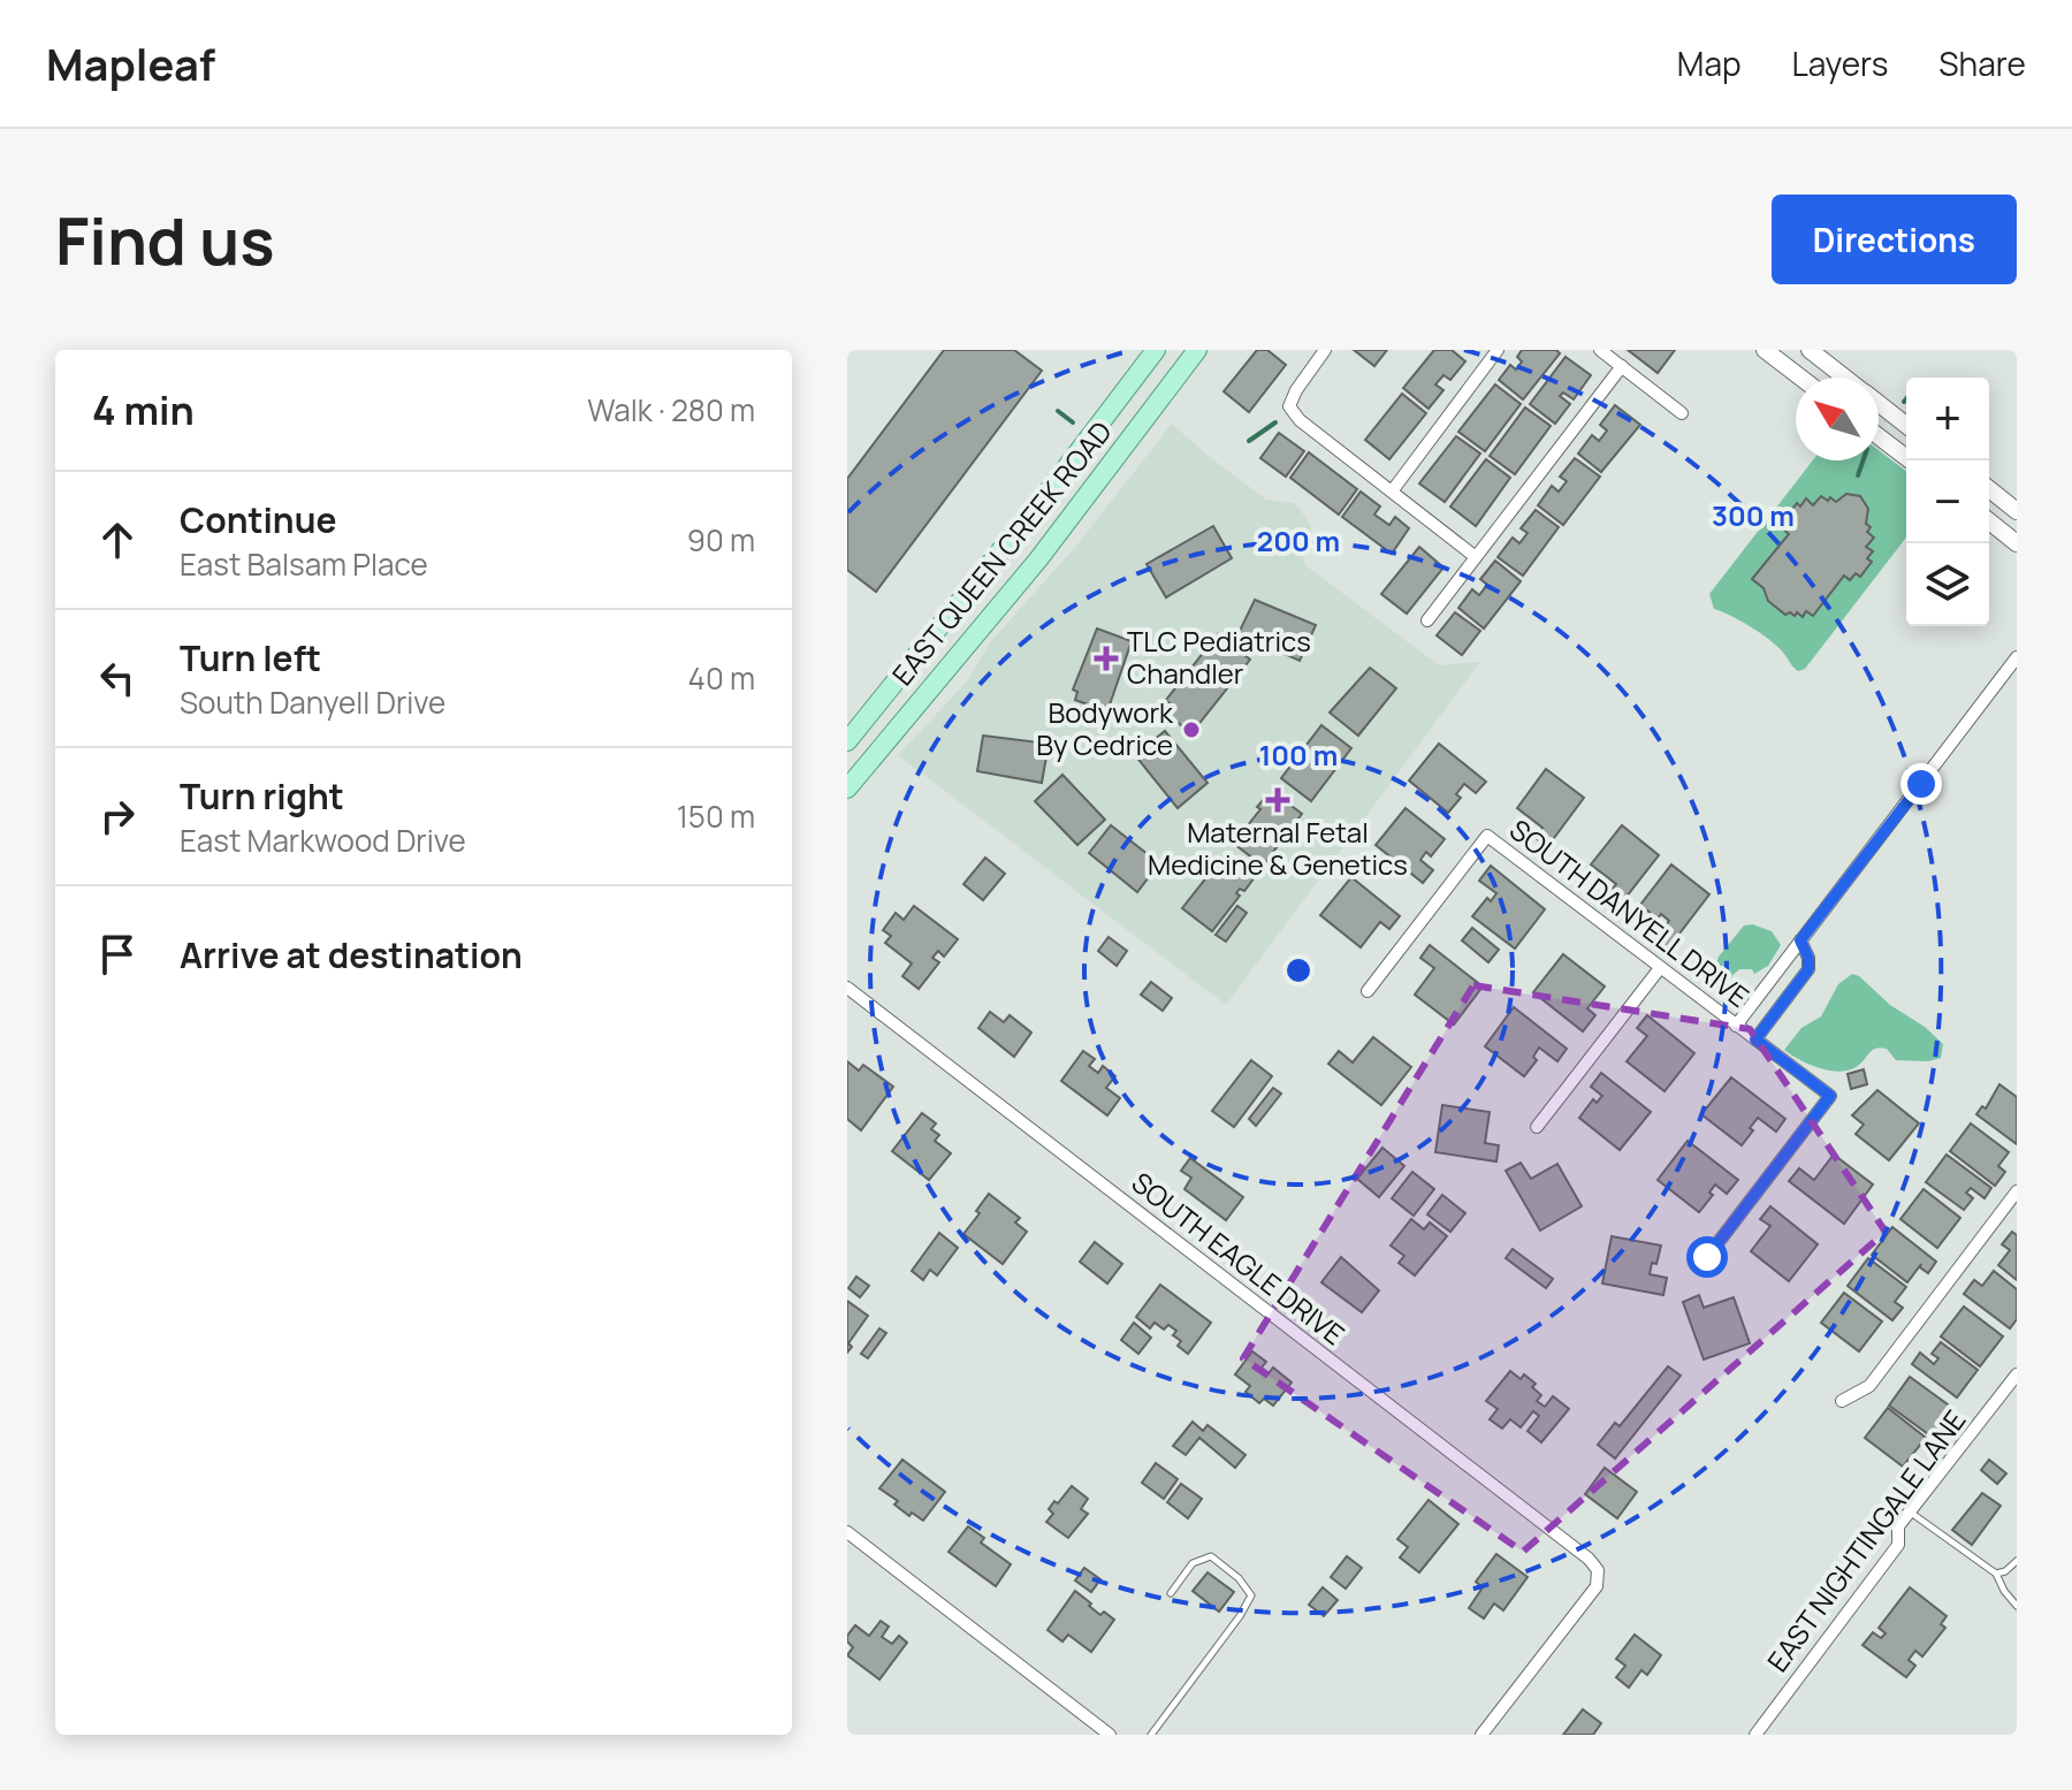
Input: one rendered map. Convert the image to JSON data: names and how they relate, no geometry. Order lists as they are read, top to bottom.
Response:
{
  "streets": {
    "main road": ["EAST QUEEN CREEK ROAD"],
    "street": ["SOUTH DANYELL DRIVE", "SOUTH EAGLE DRIVE", "EAST NIGHTINGALE LANE"]
  },
  "places": {
    "health": ["TLC Pediatrics Chandler", "Maternal Fetal Medicine & Genetics"],
    "other": ["Bodywork By Cedrice"]
  },
  "north": "top left",
  "page": {
    "header": "Mapleaf",
    "nav": ["Map", "Layers", "Share"],
    "buttons": "Directions",
    "title": "Find us",
    "heading": ["4 min", "Walk · 280 m"],
    "map_buttons": ["+", "−"],
    "list": [
      ["Continue", "East Balsam Place", "90 m"],
      ["Turn left", "South Danyell Drive", "40 m"],
      ["Turn right", "East Markwood Drive", "150 m"],
      "Arrive at destination"
    ]
  },
  "rings": ["300 m", "200 m", "100 m"]
}
